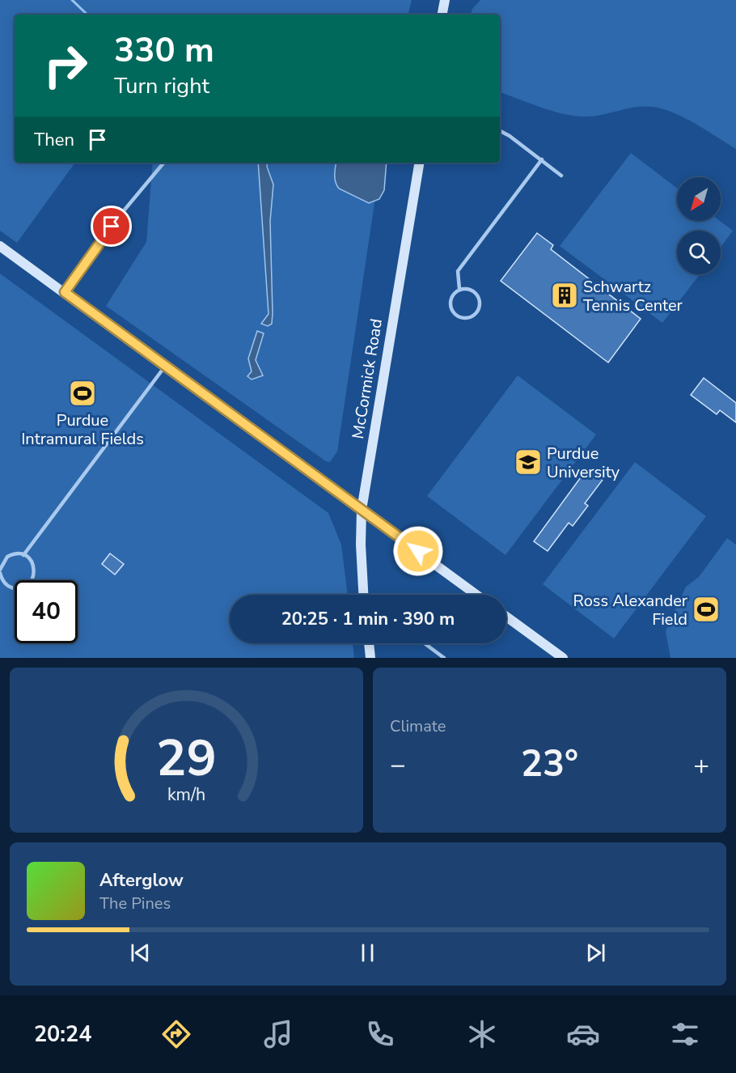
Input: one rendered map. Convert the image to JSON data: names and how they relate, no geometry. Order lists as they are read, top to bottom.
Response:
{
  "streets": {
    "street": ["McCormick Road"]
  },
  "places": {
    "building": ["Schwartz Tennis Center"],
    "sports": ["Purdue Intramural Fields", "Ross Alexander Field"],
    "school or university": ["Purdue University"]
  },
  "north": "bottom left",
  "page": {
    "turn": ["330 m", "Turn right"],
    "then": "Then",
    "limit": "40",
    "trip": "20:25 · 1 min · 390 m",
    "tile": "Climate",
    "heat": ["−", "23°", "+"],
    "song": ["Afterglow", "The Pines"],
    "tabs": "20:24",
    "gauge": ["29", "km/h"]
  }
}
